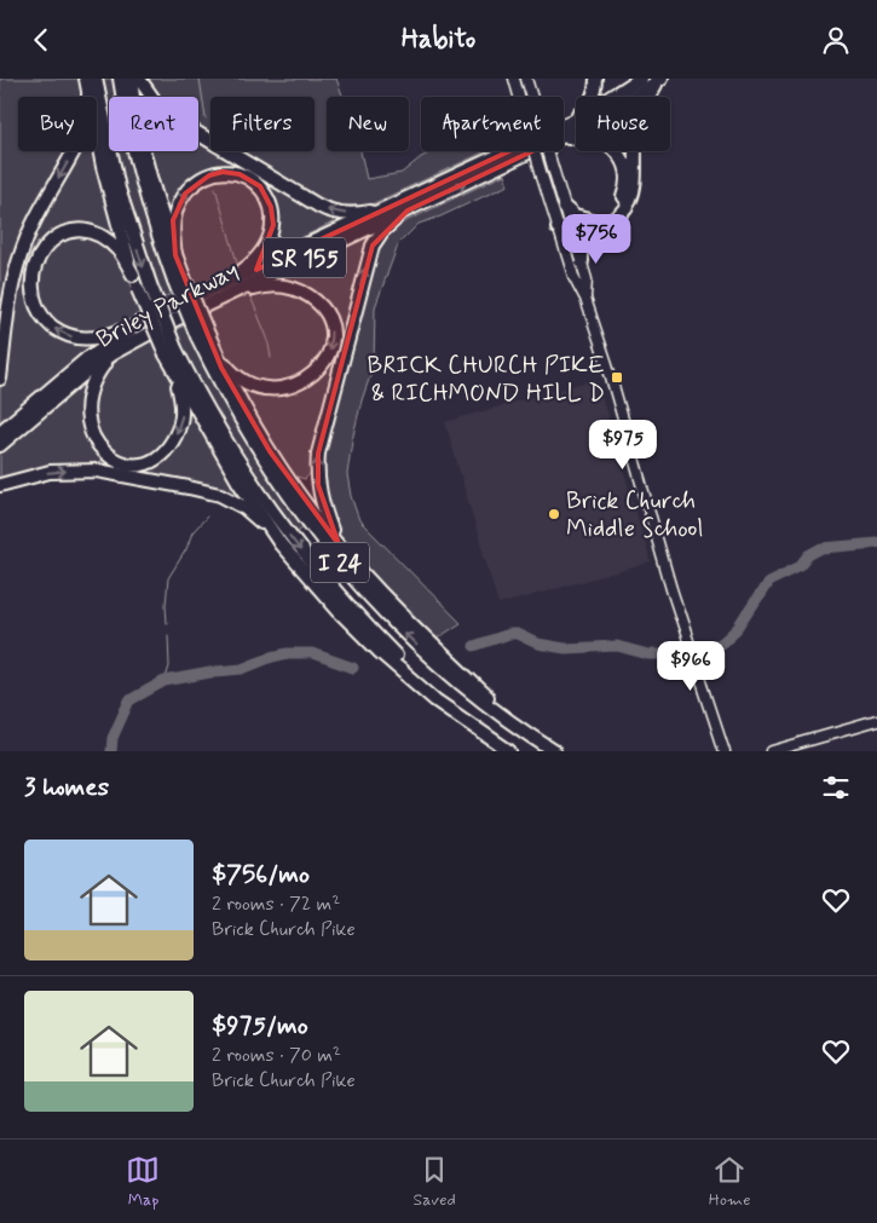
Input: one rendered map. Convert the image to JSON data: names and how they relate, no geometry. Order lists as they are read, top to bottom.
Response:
{
  "streets": {
    "highway": ["SR 155", "Briley Parkway", "I 24"]
  },
  "places": {
    "transit": ["BRICK CHURCH PIKE & RICHMOND HILL D"],
    "other": ["Brick Church Middle School"]
  },
  "page": {
    "header": "Habito",
    "chip": [
      "Buy",
      "Rent",
      "Filters",
      "New",
      "Apartment",
      "House"
    ],
    "price": ["$756", "$975", "$966"],
    "heading": "3 homes",
    "list": [
      {
        "name": "$756/mo",
        "note": "2 rooms · 72 m² · Brick Church Pike"
      },
      {
        "name": "$975/mo",
        "note": "2 rooms · 70 m² · Brick Church Pike"
      }
    ],
    "tabs": ["Map", "Saved", "Home"]
  }
}
